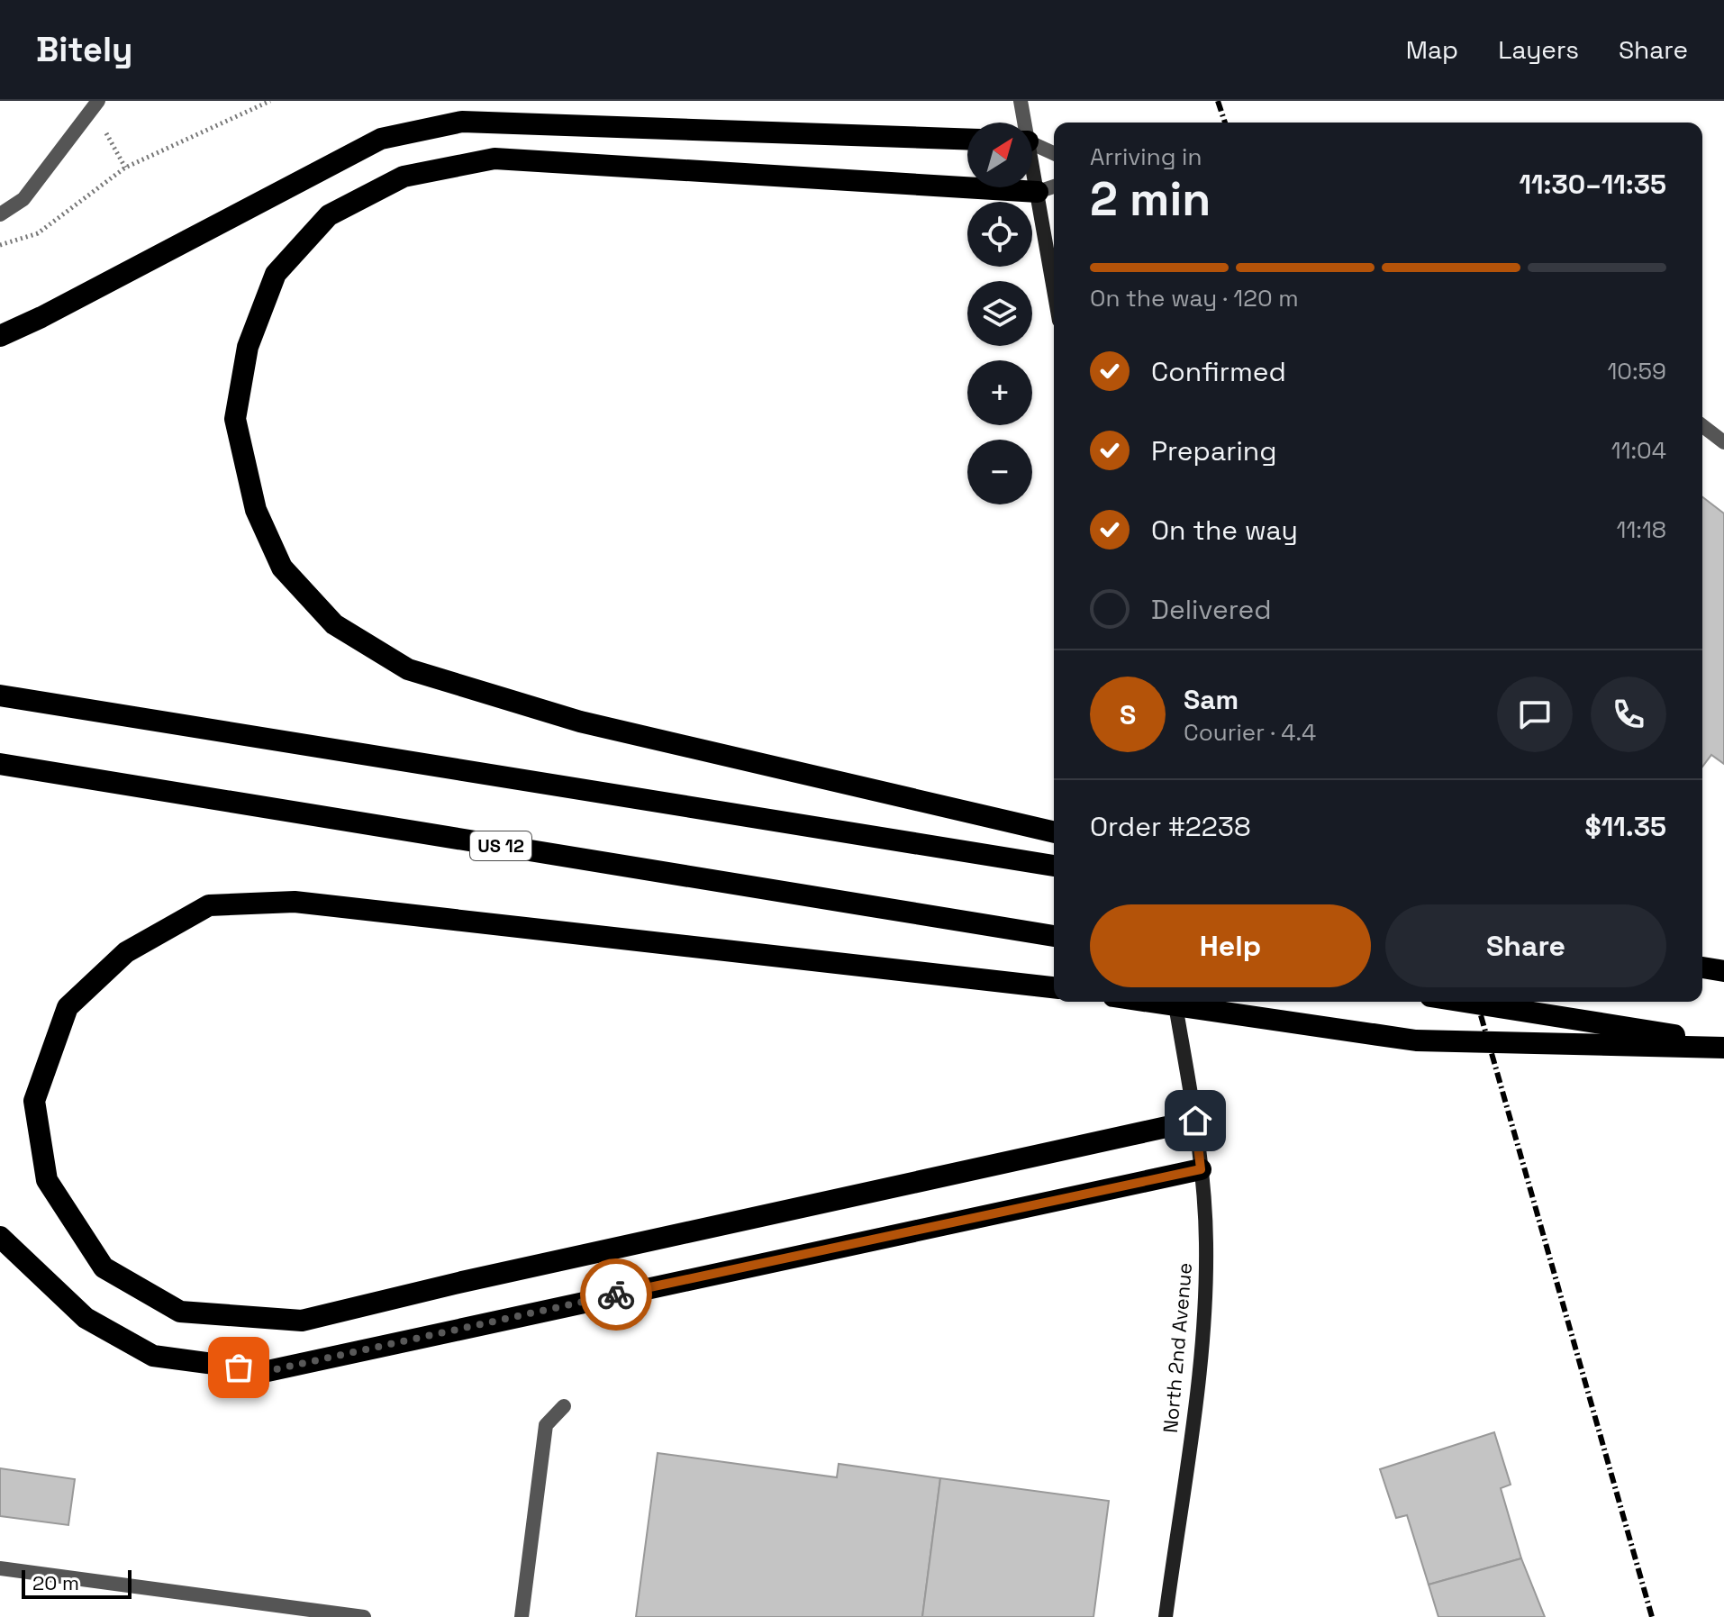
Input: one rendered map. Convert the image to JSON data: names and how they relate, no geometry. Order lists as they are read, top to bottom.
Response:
{
  "streets": {
    "highway": ["US 12"],
    "main road": ["North 2nd Avenue"]
  },
  "scale_bar": "20 m",
  "north": "top right",
  "page": {
    "header": "Bitely",
    "nav": ["Map", "Layers", "Share"],
    "map_buttons": ["+", "−"],
    "heading": ["2 min", "Arriving in", "11:30–11:35"],
    "panel": [
      "Sam",
      "Courier · 4.4",
      "Order #2238",
      "$11.35"
    ],
    "bar": "On the way · 120 m",
    "list": [
      ["Confirmed", "10:59"],
      ["Preparing", "11:04"],
      ["On the way", "11:18"],
      "Delivered"
    ],
    "round": "S",
    "buttons": ["Help", "Share"],
    "scale": "20 m"
  }
}
